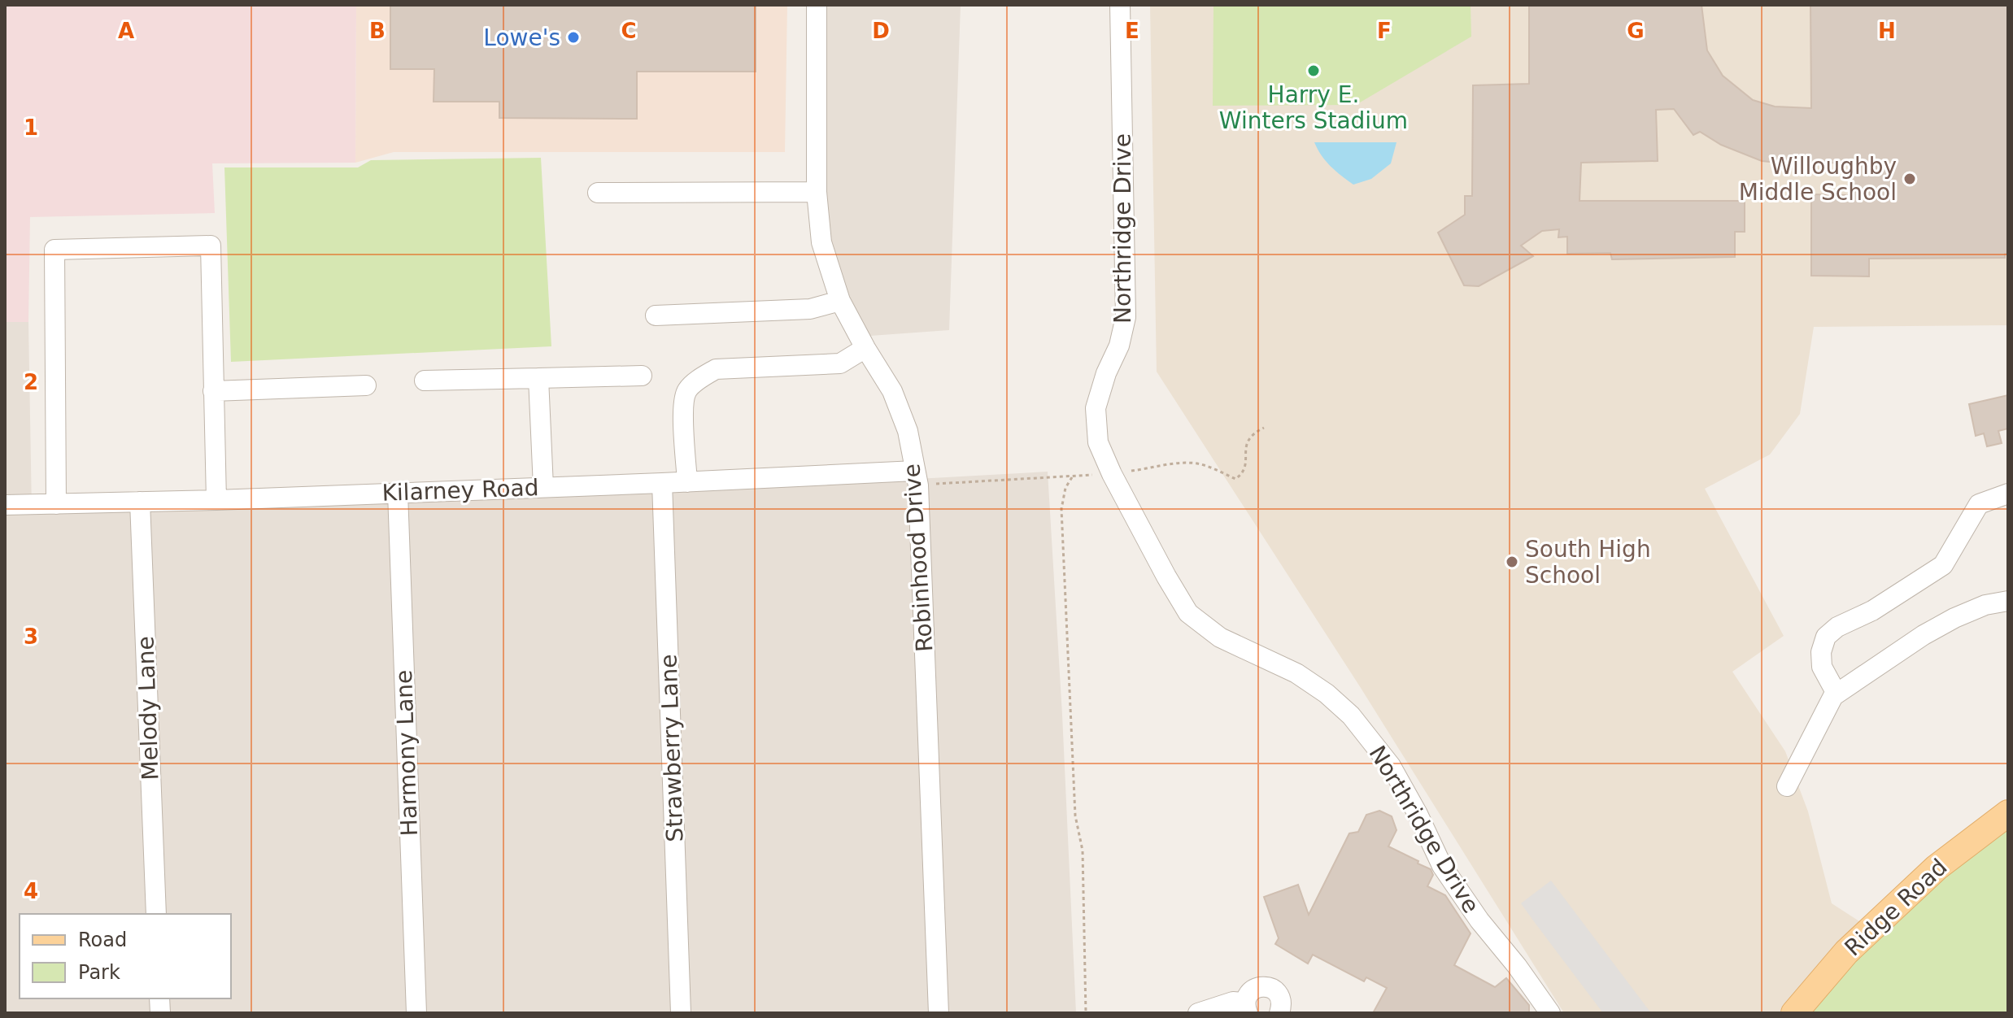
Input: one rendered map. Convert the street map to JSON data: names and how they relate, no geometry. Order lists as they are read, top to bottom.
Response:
{
  "streets": {
    "main road": ["Ridge Road"],
    "street": [
      "Northridge Drive",
      "Kilarney Road",
      "Robinhood Drive",
      "Melody Lane",
      "Strawberry Lane",
      "Harmony Lane"
    ]
  },
  "crossings": [
    ["Kilarney Road", "Robinhood Drive"],
    ["Kilarney Road", "Melody Lane"],
    ["Kilarney Road", "Strawberry Lane"],
    ["Kilarney Road", "Harmony Lane"]
  ],
  "places": [
    "Lowe's",
    "Harry E. Winters Stadium",
    "Willoughby Middle School",
    "South High School"
  ],
  "legend": ["Road", "Park"],
  "grid": {
    "columns": [
      "A",
      "B",
      "C",
      "D",
      "E",
      "F",
      "G",
      "H"
    ],
    "rows": [
      "1",
      "2",
      "3",
      "4"
    ]
  }
}
